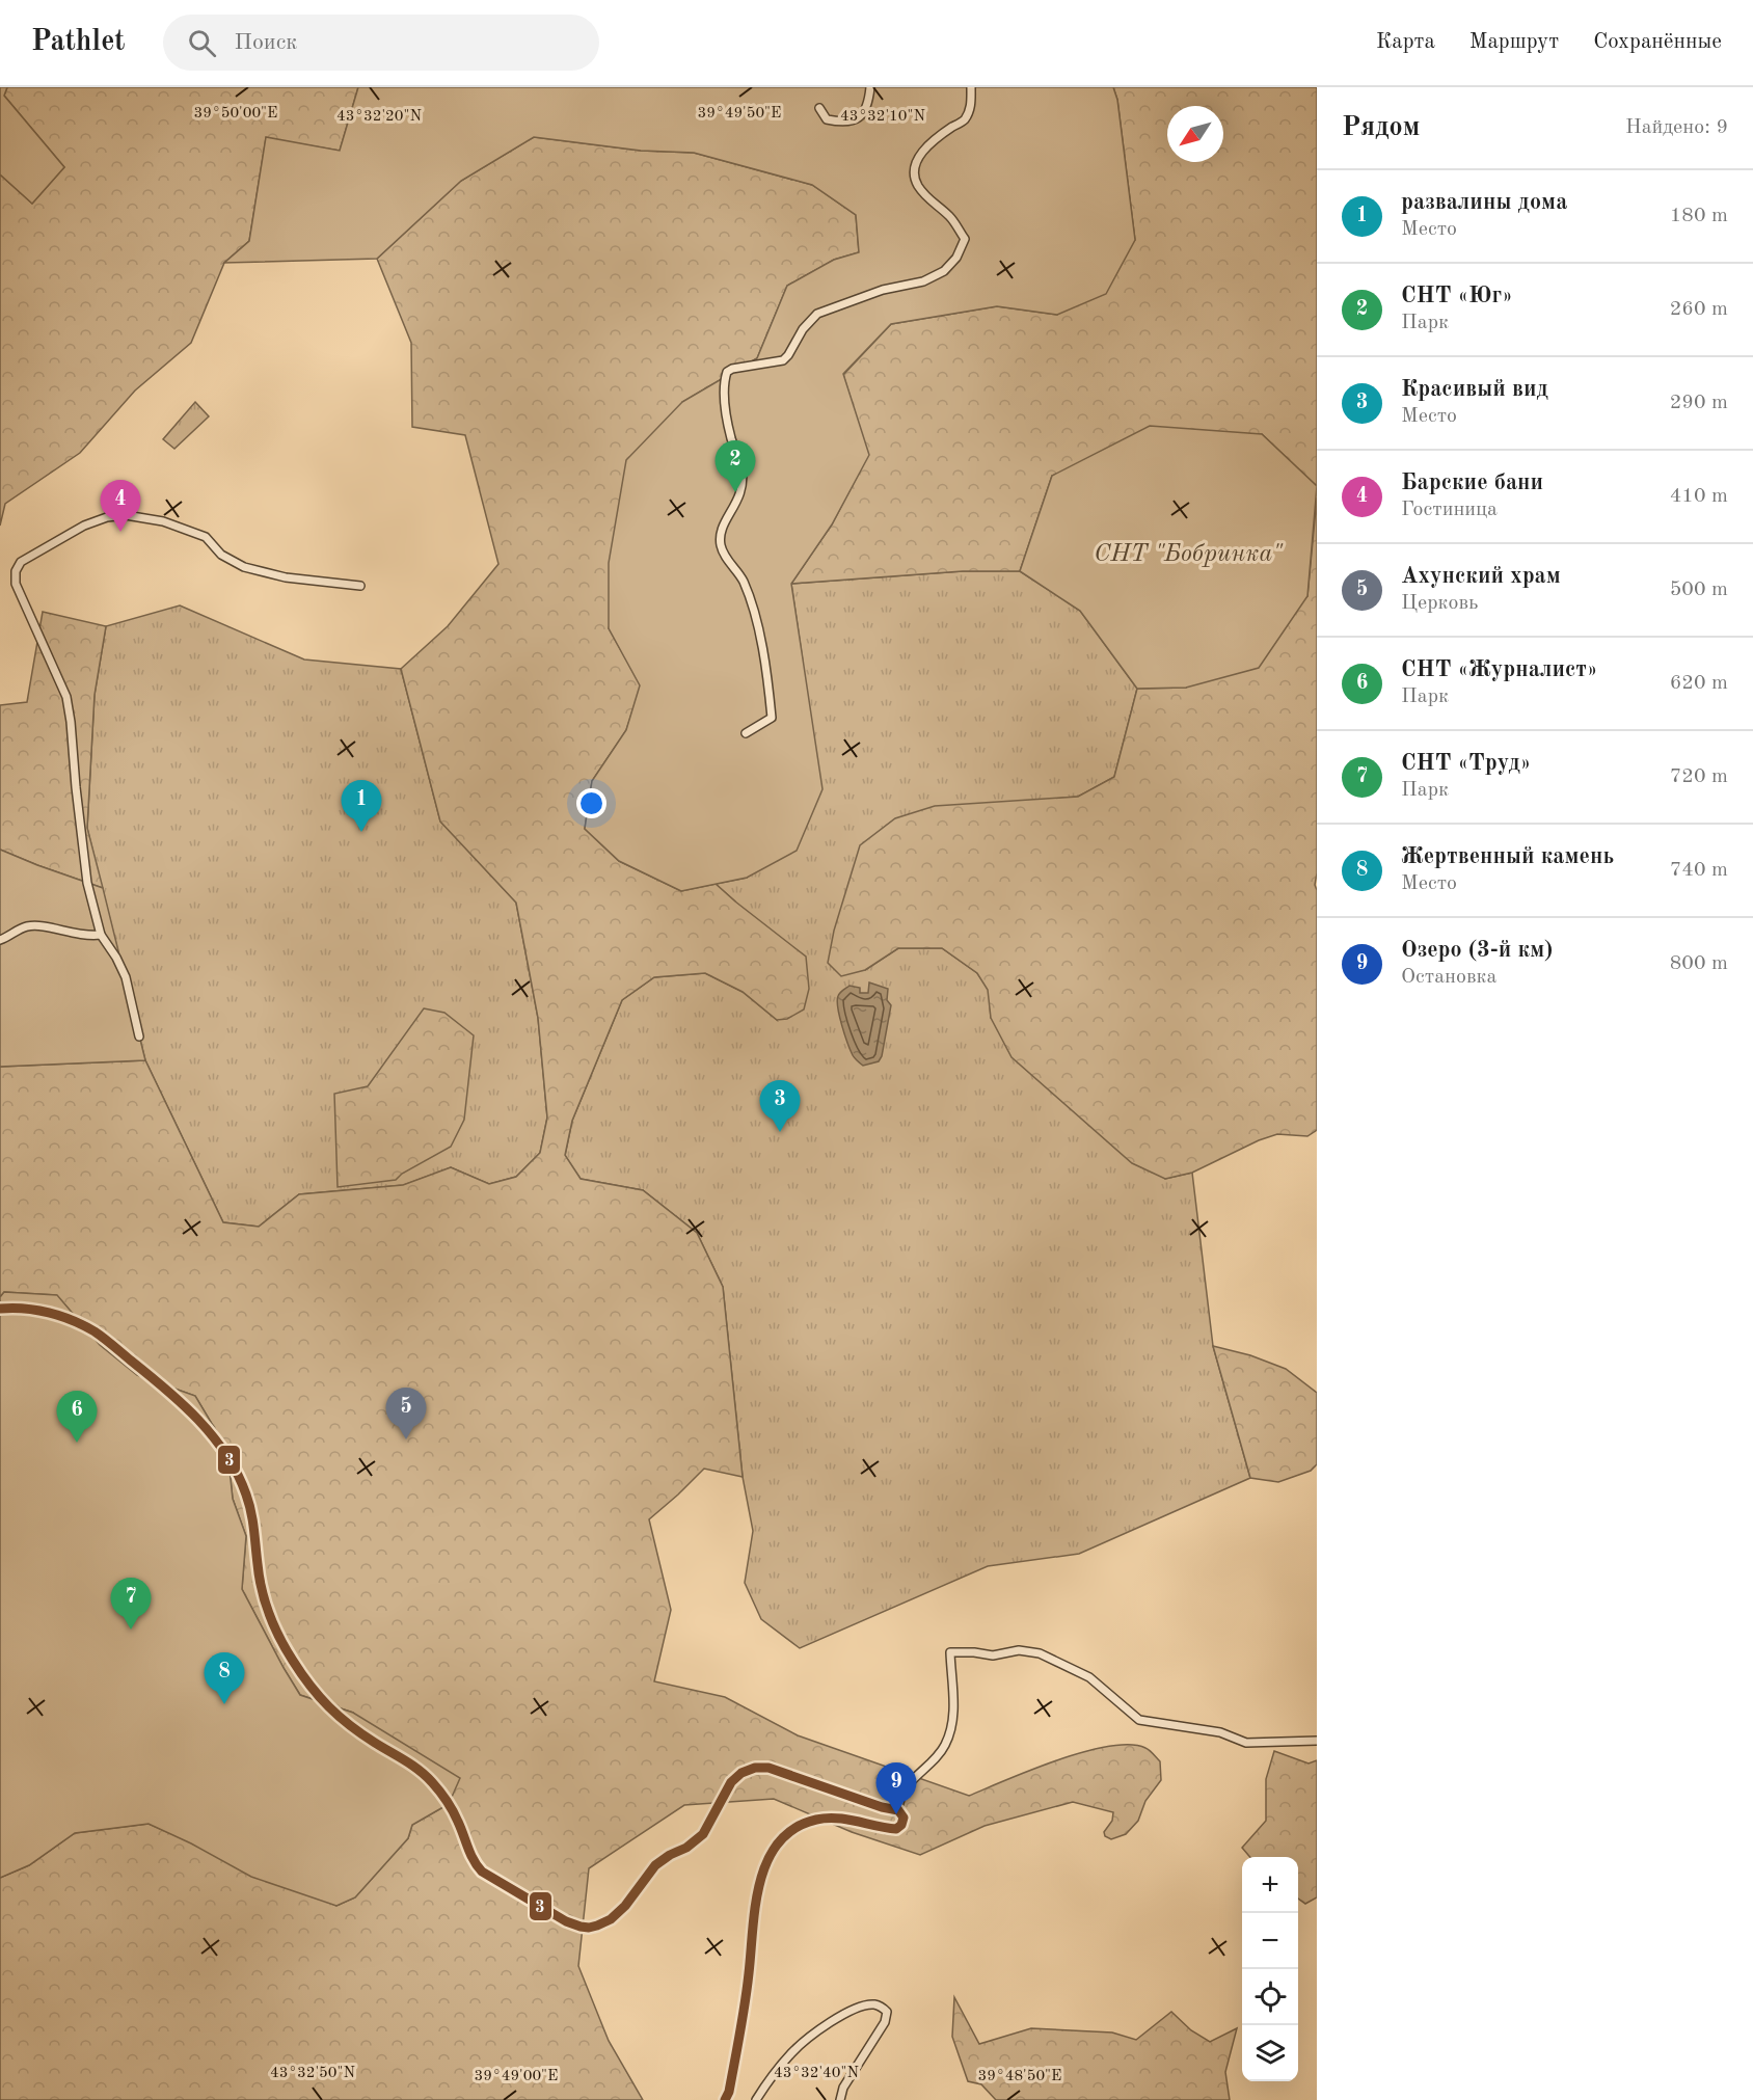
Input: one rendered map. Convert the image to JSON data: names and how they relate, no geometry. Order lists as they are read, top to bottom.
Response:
{
  "parks": ["СНТ \"Бобринка\""],
  "lines": ["transit line 3"],
  "north": "bottom left",
  "page": {
    "header": "Pathlet",
    "search": "Поиск",
    "nav": ["Карта", "Маршрут", "Сохранённые"],
    "heading": ["Рядом", "Найдено: 9"],
    "list": [
      {
        "mark": "1",
        "name": "развалины дома",
        "note": "Место",
        "value": "180 m"
      },
      {
        "mark": "2",
        "name": "СНТ «Юг»",
        "note": "Парк",
        "value": "260 m"
      },
      {
        "mark": "3",
        "name": "Красивый вид",
        "note": "Место",
        "value": "290 m"
      },
      {
        "mark": "4",
        "name": "Барские бани",
        "note": "Гостиница",
        "value": "410 m"
      },
      {
        "mark": "5",
        "name": "Ахунский храм",
        "note": "Церковь",
        "value": "500 m"
      },
      {
        "mark": "6",
        "name": "СНТ «Журналист»",
        "note": "Парк",
        "value": "620 m"
      },
      {
        "mark": "7",
        "name": "СНТ «Труд»",
        "note": "Парк",
        "value": "720 m"
      },
      {
        "mark": "8",
        "name": "Жертвенный камень",
        "note": "Место",
        "value": "740 m"
      },
      {
        "mark": "9",
        "name": "Озеро (3-й км)",
        "note": "Остановка",
        "value": "800 m"
      }
    ],
    "pins": [
      "2",
      "4",
      "1",
      "3",
      "5",
      "6",
      "7",
      "8",
      "9"
    ],
    "map_buttons": ["+", "−"]
  },
  "coordinates": [
    "39°50'00\"E",
    "39°49'50\"E",
    "43°32'20\"N",
    "43°32'10\"N",
    "43°32'50\"N",
    "43°32'40\"N",
    "39°49'00\"E",
    "39°48'50\"E"
  ]
}
